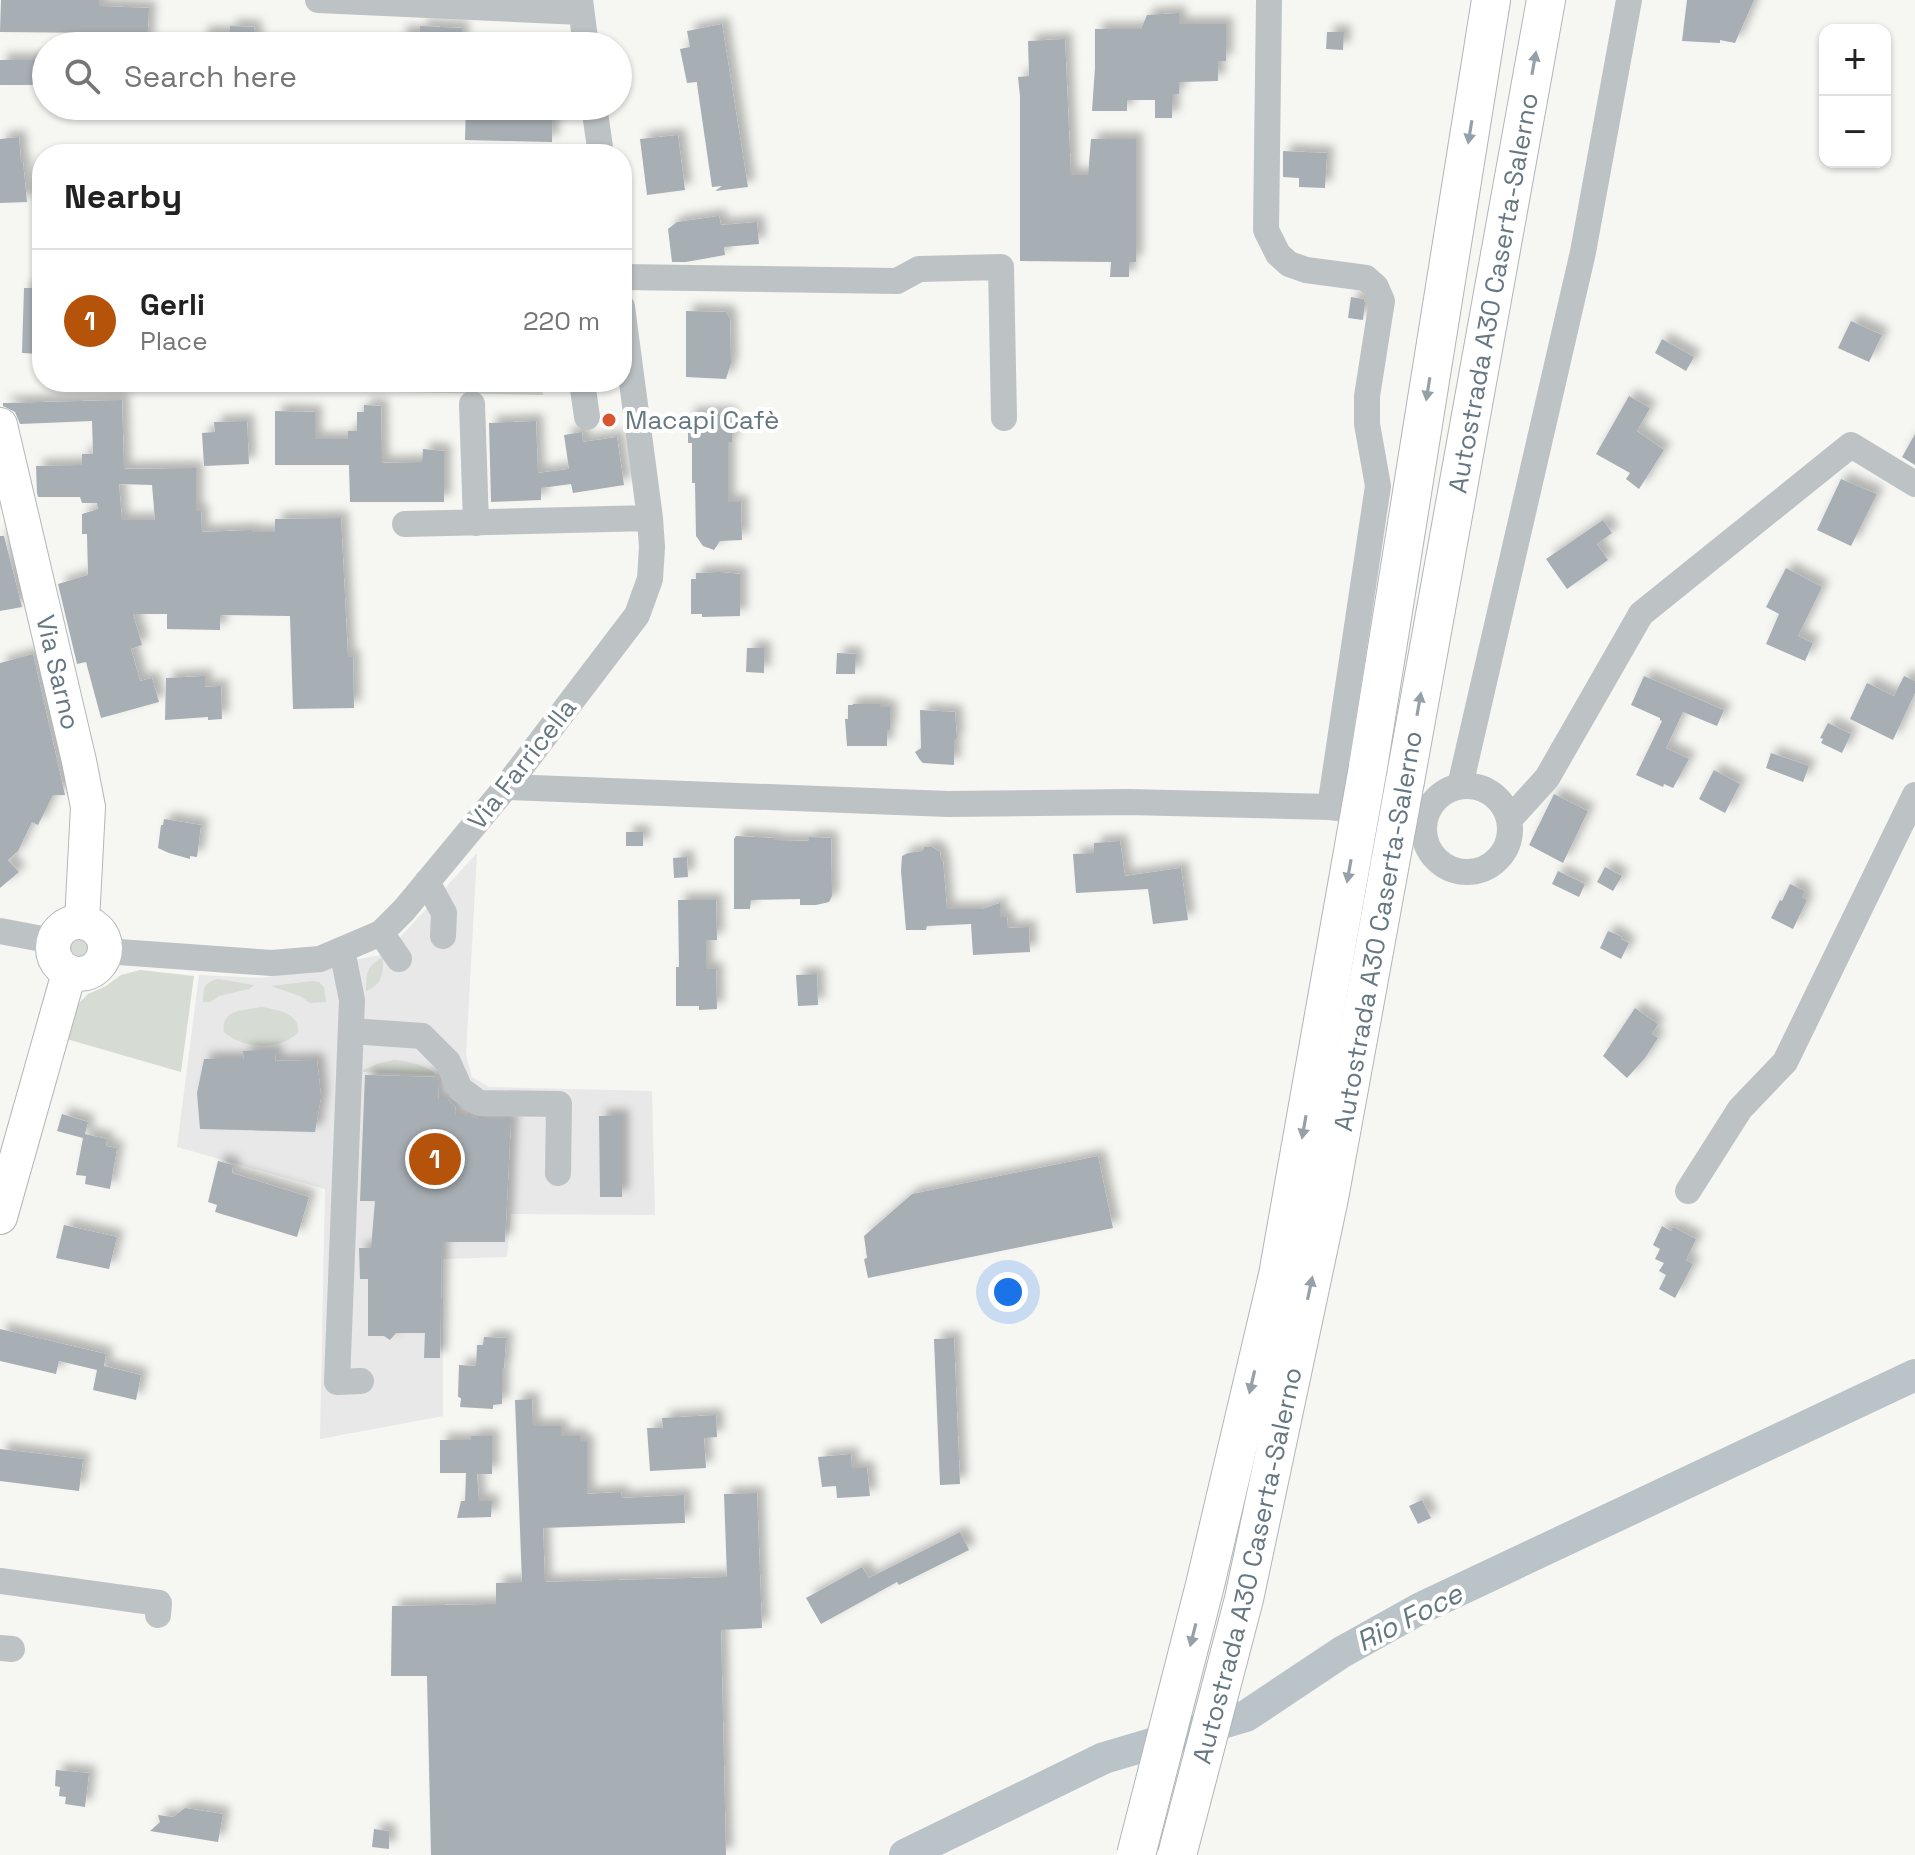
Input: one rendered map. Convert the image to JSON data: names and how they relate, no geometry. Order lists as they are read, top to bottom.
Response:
{
  "streets": {
    "highway": ["Autostrada A30 Caserta-Salerno"],
    "main road": ["Via Sarno"],
    "street": ["Via Farricella"]
  },
  "crossings": [
    ["Via Sarno", "Via Farricella"]
  ],
  "water": ["Rio Foce"],
  "places": ["Macapi Cafè"],
  "page": {
    "map_buttons": ["+", "−"],
    "search": "Search here",
    "heading": "Nearby",
    "list": [
      {
        "mark": "1",
        "name": "Gerli",
        "note": "Place",
        "value": "220 m"
      }
    ],
    "pins": "1"
  }
}
